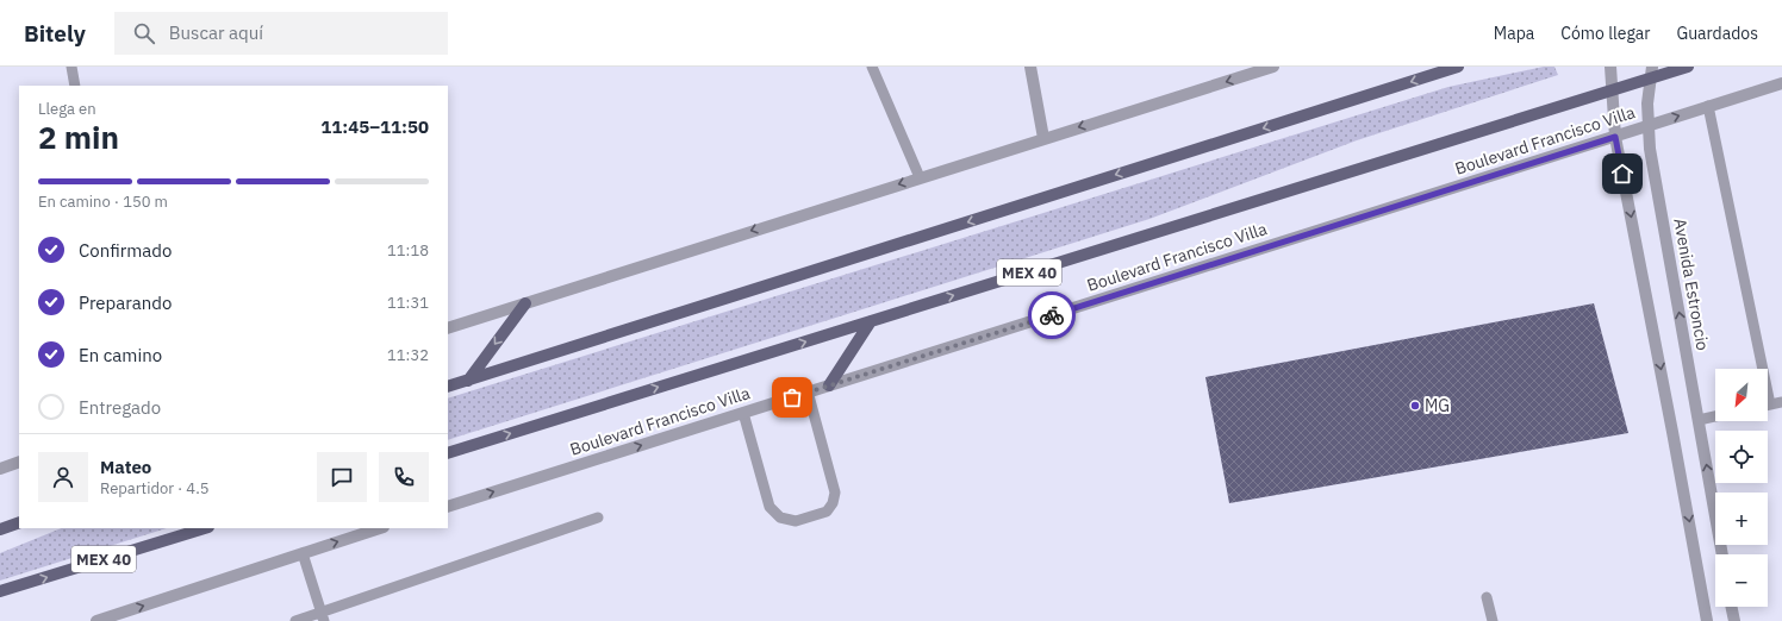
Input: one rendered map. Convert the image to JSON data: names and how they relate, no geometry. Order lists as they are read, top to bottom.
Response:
{
  "streets": {
    "main road": ["Boulevard Francisco Villa", "MEX 40"],
    "street": ["Avenida Estroncio"]
  },
  "crossings": [
    ["Boulevard Francisco Villa", "Avenida Estroncio"]
  ],
  "places": ["MG"],
  "north": "bottom left",
  "page": {
    "header": "Bitely",
    "search": "Buscar aquí",
    "nav": ["Mapa", "Cómo llegar", "Guardados"],
    "heading": ["2 min", "Llega en", "11:45–11:50"],
    "panel": ["Mateo", "Repartidor · 4.5"],
    "bar": "En camino · 150 m",
    "list": [
      ["Confirmado", "11:18"],
      ["Preparando", "11:31"],
      ["En camino", "11:32"],
      "Entregado"
    ],
    "map_buttons": ["+", "−"]
  }
}
